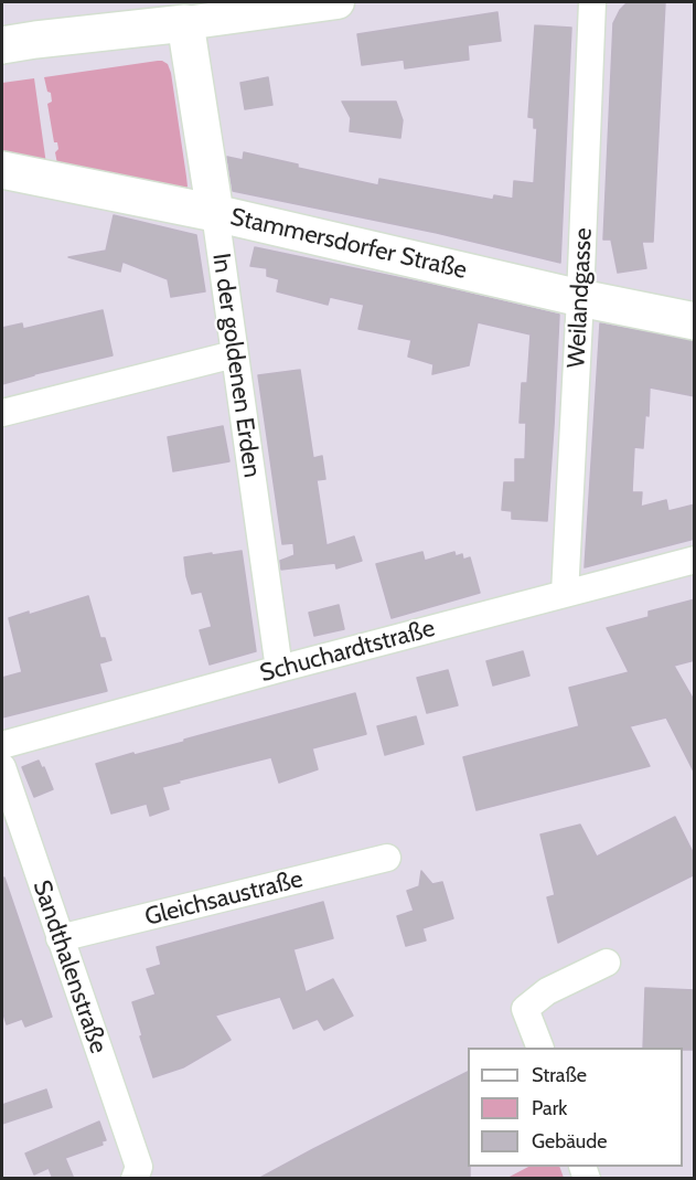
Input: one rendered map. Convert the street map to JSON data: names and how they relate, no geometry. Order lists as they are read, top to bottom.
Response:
{
  "streets": {
    "main road": ["Stammersdorfer Straße", "In der goldenen Erden"],
    "street": [
      "Weilandgasse",
      "Schuchardtstraße",
      "Gleichsaustraße",
      "Sandthalenstraße"
    ]
  },
  "crossings": [
    ["Stammersdorfer Straße", "Weilandgasse"],
    ["Stammersdorfer Straße", "In der goldenen Erden"],
    ["Weilandgasse", "Schuchardtstraße"],
    ["In der goldenen Erden", "Schuchardtstraße"],
    ["Gleichsaustraße", "Sandthalenstraße"]
  ],
  "legend": ["Straße", "Park", "Gebäude"]
}
